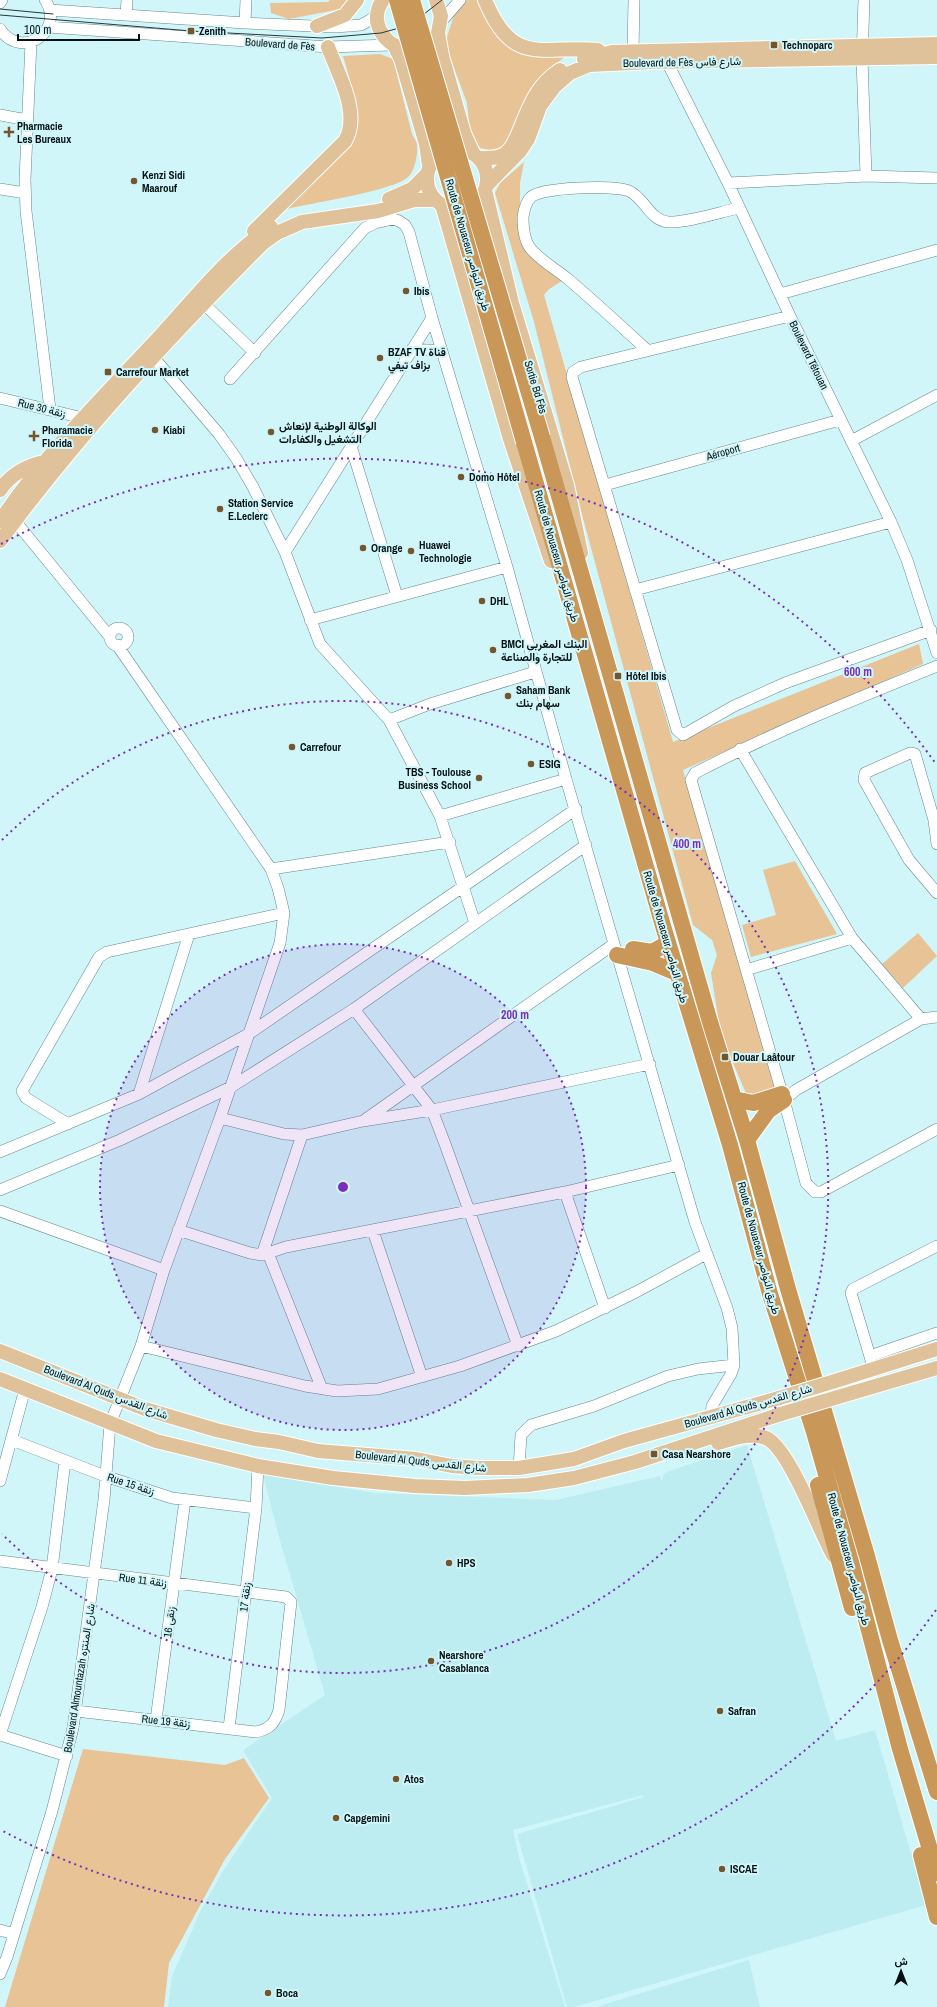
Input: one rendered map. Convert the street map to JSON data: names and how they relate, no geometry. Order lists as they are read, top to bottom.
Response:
{
  "streets": {
    "highway": ["Route de Nouaceur طريق النواصر"],
    "main road": ["Boulevard de Fès شارع فاس", "Sortie Bd Fès", "Boulevard Al Quds شارع القدس"],
    "street": [
      "Boulevard de Fès",
      "Boulevard Tétouan",
      "Rue 30 زنقة",
      "Aéroport",
      "Rue 15 زنقة",
      "Rue 11 زنقة",
      "زنقة 17",
      "زنقى 16",
      "Boulevard Almountazah شارع المنتزه",
      "Rue 19 زنقة"
    ]
  },
  "crossings": [
    ["Boulevard de Fès شارع فاس", "Boulevard Tétouan"],
    ["Boulevard de Fès شارع فاس", "Sortie Bd Fès"],
    ["Route de Nouaceur طريق النواصر", "Sortie Bd Fès"],
    ["Boulevard Tétouan", "Aéroport"],
    ["Boulevard Al Quds شارع القدس", "زنقة 17"],
    ["Boulevard Al Quds شارع القدس", "Boulevard Almountazah شارع المنتزه"],
    ["Rue 15 زنقة", "زنقة 17"],
    ["Rue 15 زنقة", "زنقى 16"],
    ["Rue 15 زنقة", "Boulevard Almountazah شارع المنتزه"],
    ["Rue 11 زنقة", "زنقة 17"],
    ["Rue 11 زنقة", "زنقى 16"],
    ["Rue 11 زنقة", "Boulevard Almountazah شارع المنتزه"],
    ["Rue 11 زنقة", "Rue 19 زنقة"],
    ["زنقة 17", "Rue 19 زنقة"],
    ["زنقى 16", "Rue 19 زنقة"],
    ["Boulevard Almountazah شارع المنتزه", "Rue 19 زنقة"]
  ],
  "places": {
    "transit": [
      "Zenith",
      "Technoparc",
      "Carrefour Market",
      "Hôtel Ibis",
      "Douar Laâtour",
      "Casa Nearshore"
    ],
    "health": ["Pharmacie Les Bureaux", "Pharamacie Florida"],
    "other": [
      "Kenzi Sidi Maarouf",
      "Ibis",
      "BZAF TV قناة بزاف تيفي",
      "Kiabi",
      "الوكالة الوطنية لإنعاش التشغيل والكفاءات",
      "Domo Hôtel",
      "Station Service E.Leclerc",
      "Orange",
      "Huawei Technologie",
      "DHL",
      "BMCI البنك المغربي للتجارة والصناعة",
      "Saham Bank سهام بنك",
      "Carrefour",
      "ESIG",
      "TBS - Toulouse Business School",
      "HPS",
      "Nearshore Casablanca",
      "Safran",
      "Atos",
      "Capgemini",
      "ISCAE",
      "Boca"
    ]
  },
  "scale_bar": "100 m",
  "north": "top",
  "rings": ["600 m", "400 m", "200 m"]
}
